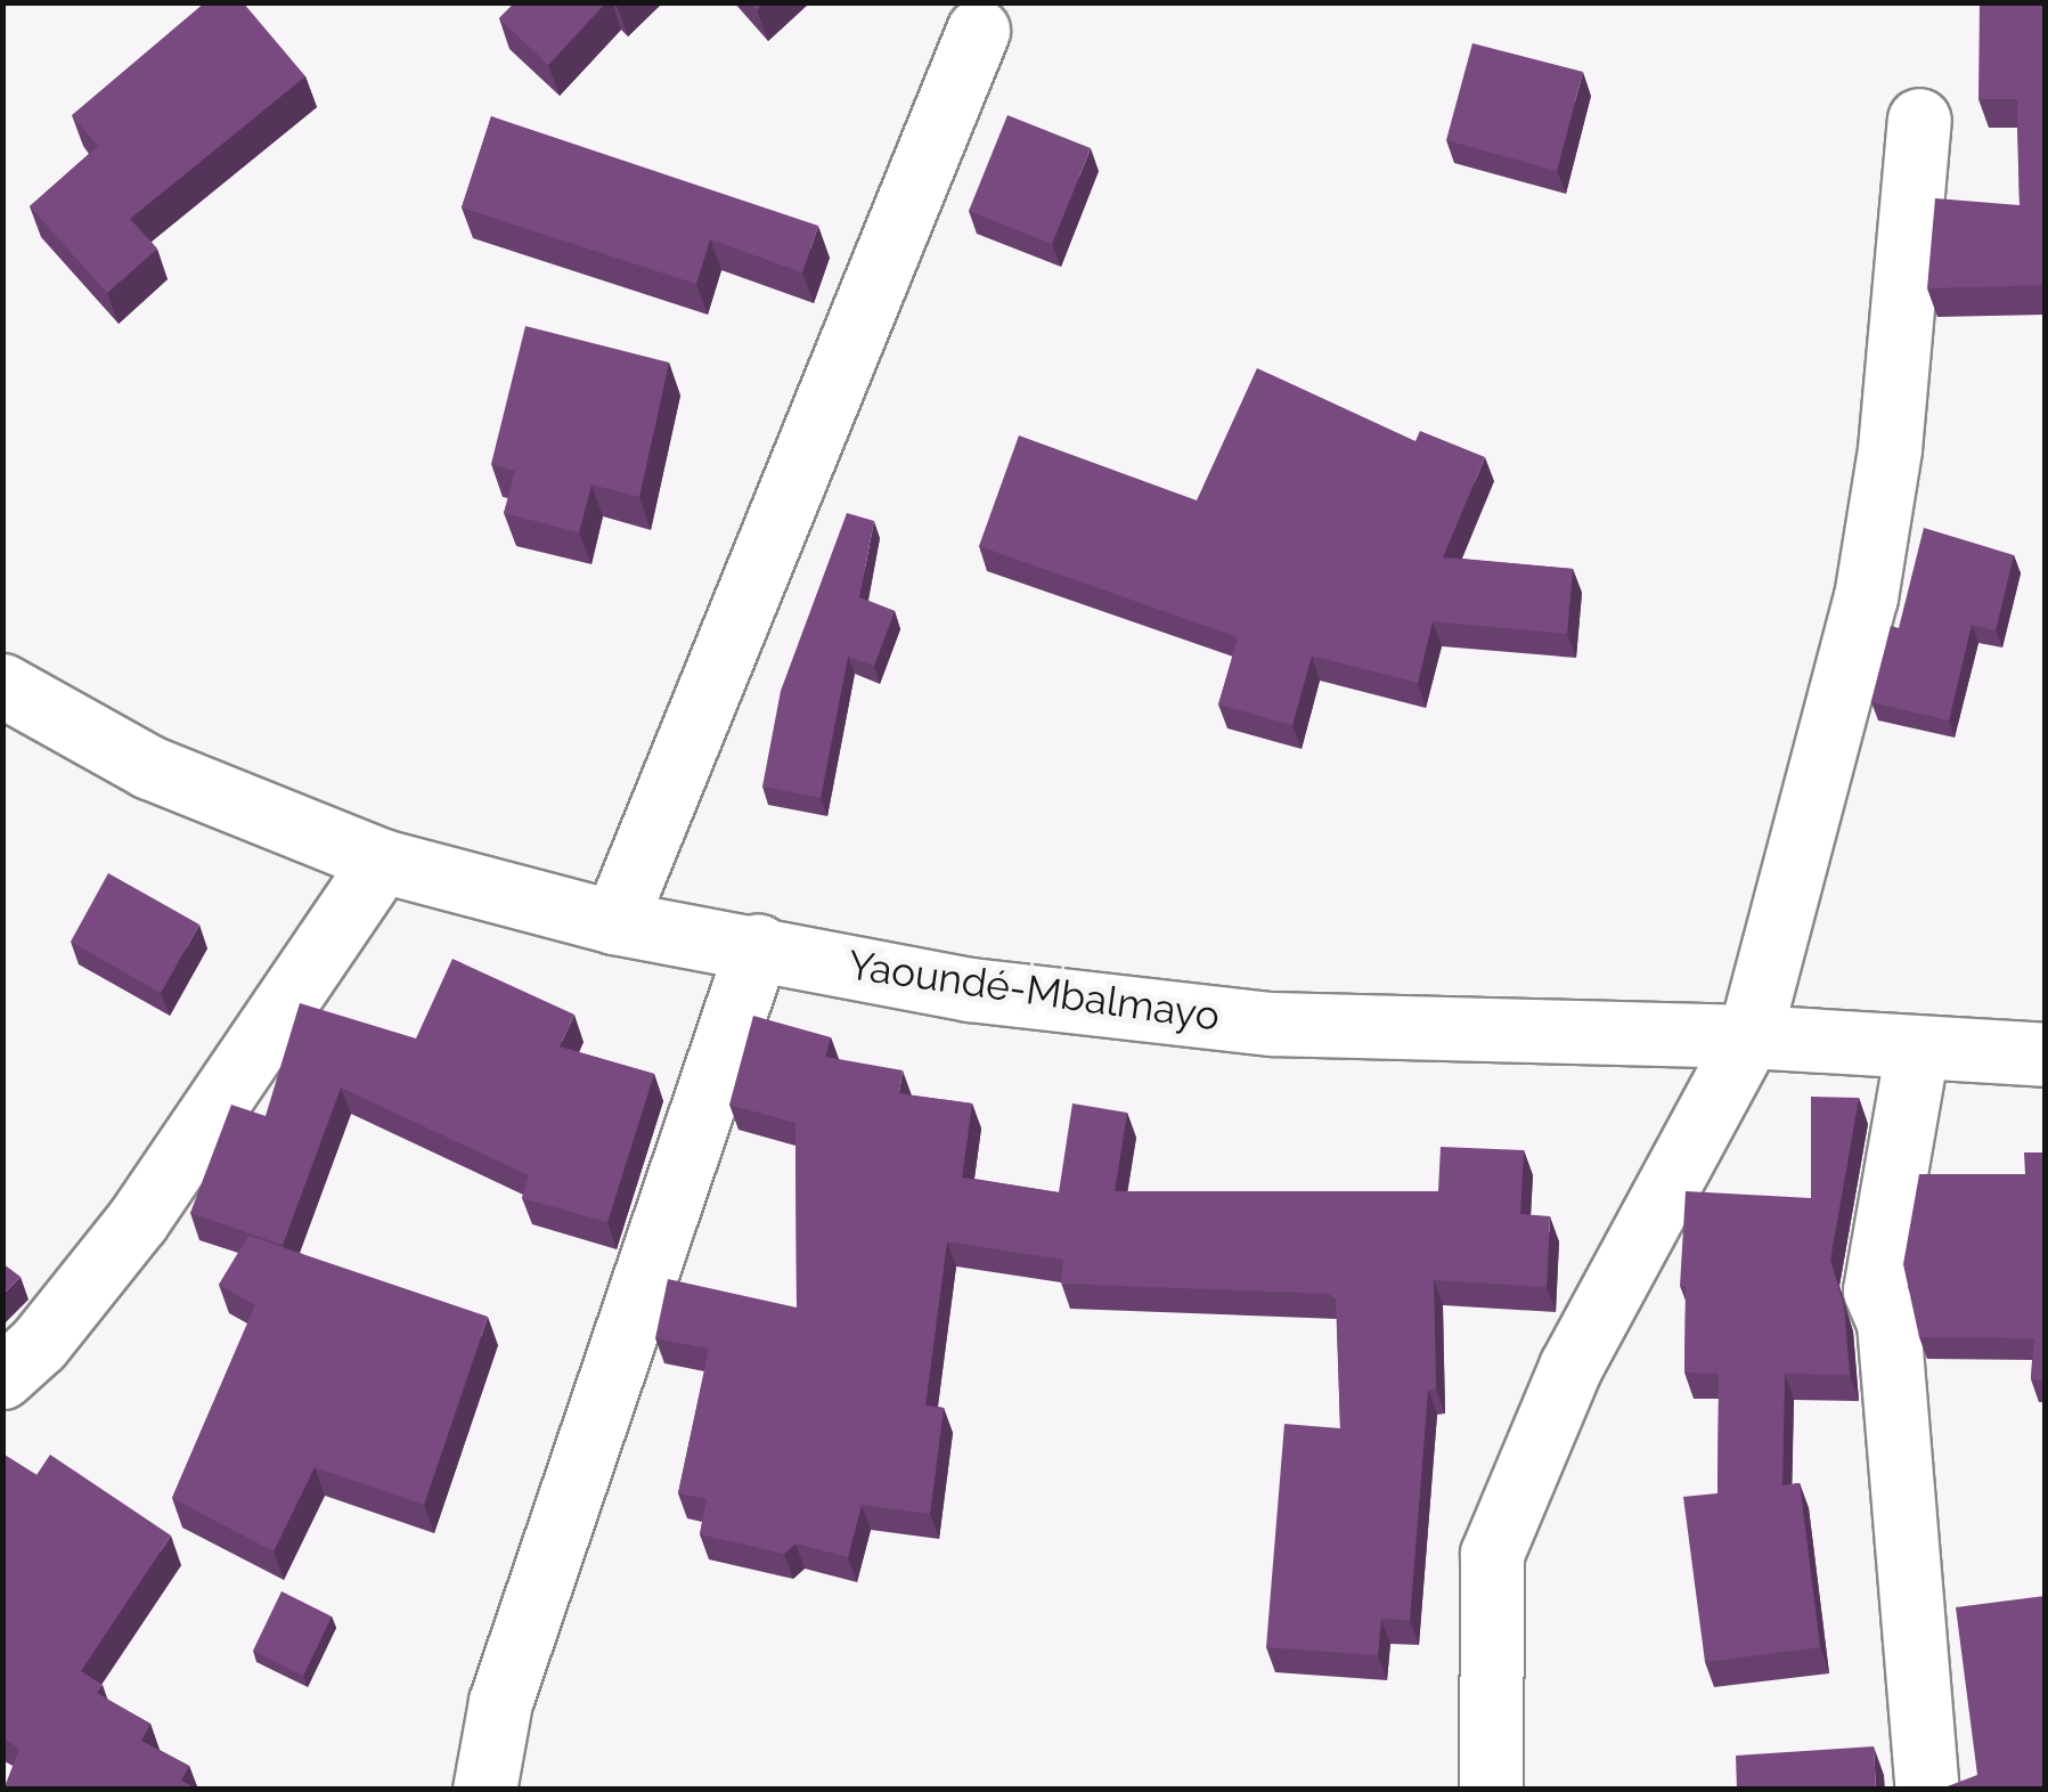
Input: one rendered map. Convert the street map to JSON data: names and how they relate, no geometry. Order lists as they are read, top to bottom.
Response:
{
  "streets": {
    "main road": ["Yaoundé-Mbalmayo"]
  }
}
